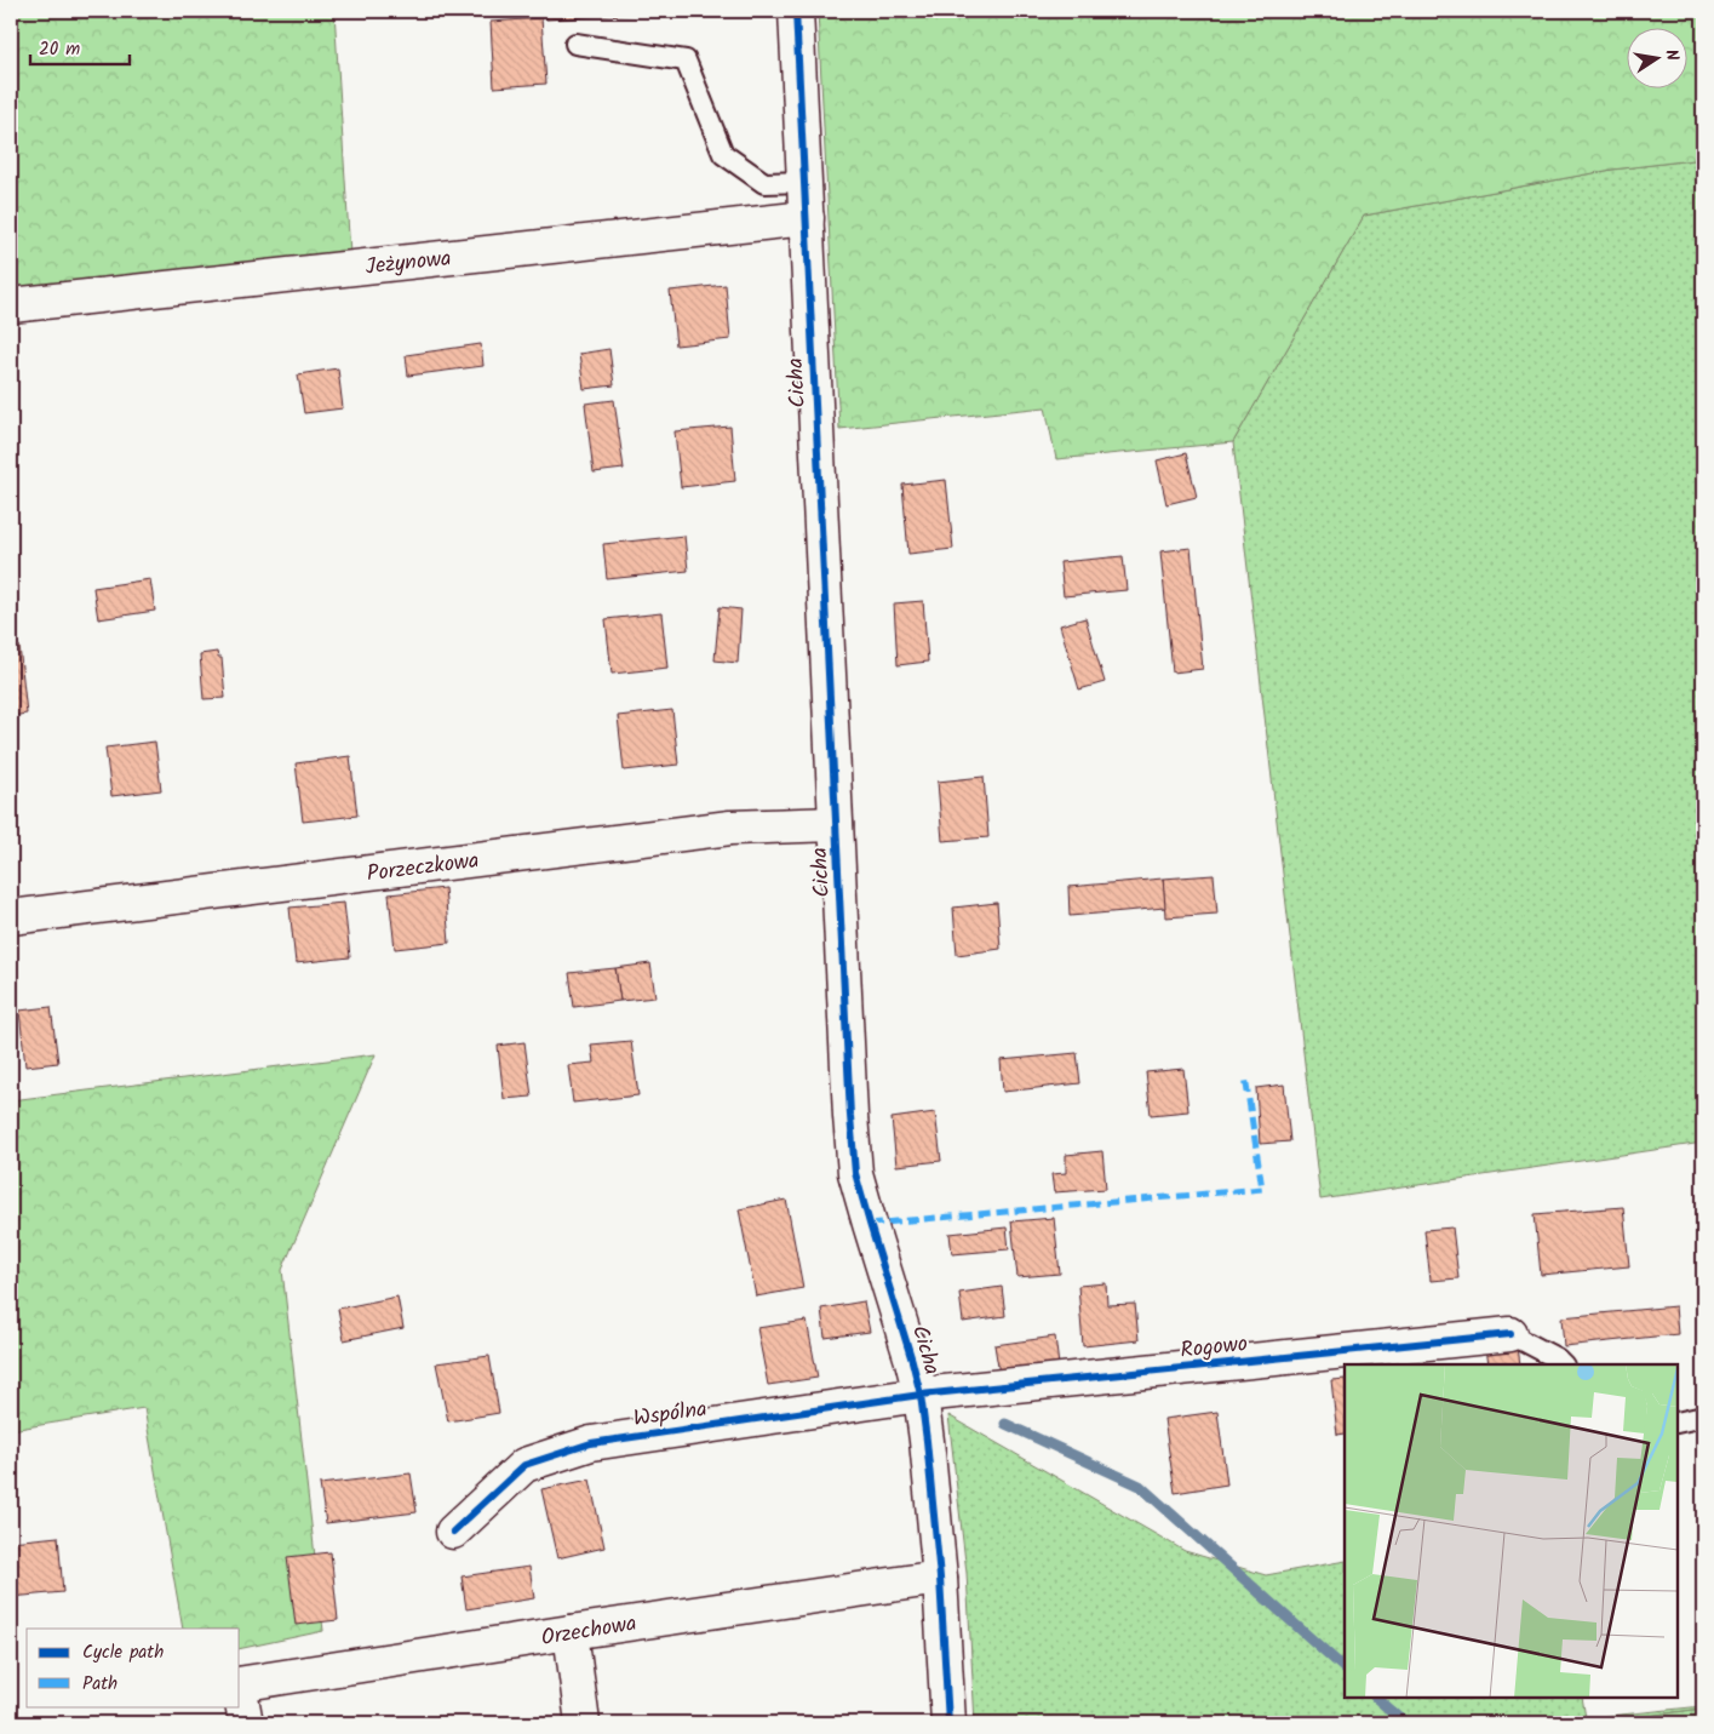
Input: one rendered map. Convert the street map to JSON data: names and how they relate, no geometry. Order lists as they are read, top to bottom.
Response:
{
  "streets": {
    "street": [
      "Jeżynowa",
      "Cicha",
      "Porzeczkowa",
      "Rogowo",
      "Wspólna",
      "Orzechowa"
    ]
  },
  "crossings": [
    ["Jeżynowa", "Cicha"],
    ["Cicha", "Porzeczkowa"],
    ["Cicha", "Rogowo"],
    ["Cicha", "Wspólna"],
    ["Cicha", "Orzechowa"],
    ["Rogowo", "Wspólna"]
  ],
  "legend": ["Cycle path", "Path"],
  "scale_bar": "20 m",
  "north": "right"
}
